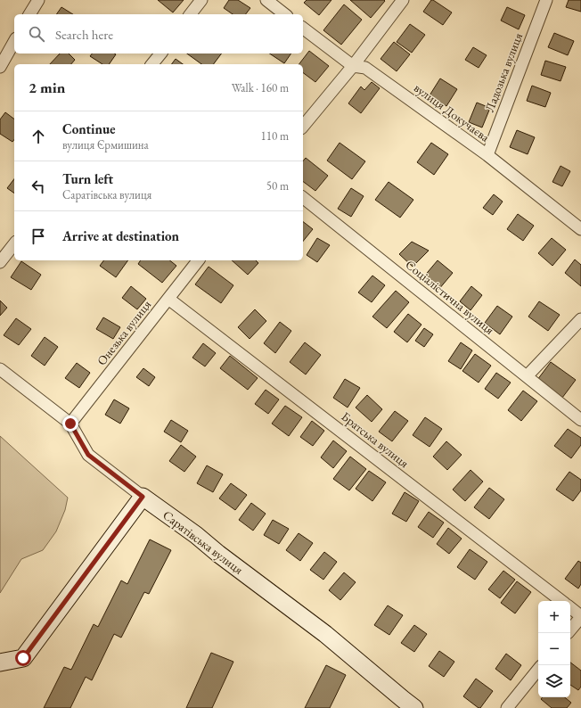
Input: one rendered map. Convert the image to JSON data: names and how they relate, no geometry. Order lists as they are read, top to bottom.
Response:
{
  "streets": {
    "street": [
      "Ладозька вулиця",
      "вулиця Докучаєва",
      "Соціалістична вулиця",
      "Онезька вулиця",
      "Братська вулиця",
      "Саратівська вулиця"
    ]
  },
  "crossings": [
    ["Ладозька вулиця", "вулиця Докучаєва"],
    ["Онезька вулиця", "Братська вулиця"],
    ["Онезька вулиця", "Саратівська вулиця"]
  ],
  "page": {
    "search": "Search here",
    "heading": ["2 min", "Walk · 160 m"],
    "list": [
      ["Continue", "вулиця Єрмишина", "110 m"],
      ["Turn left", "Саратівська вулиця", "50 m"],
      "Arrive at destination"
    ],
    "map_buttons": ["+", "−"]
  }
}
